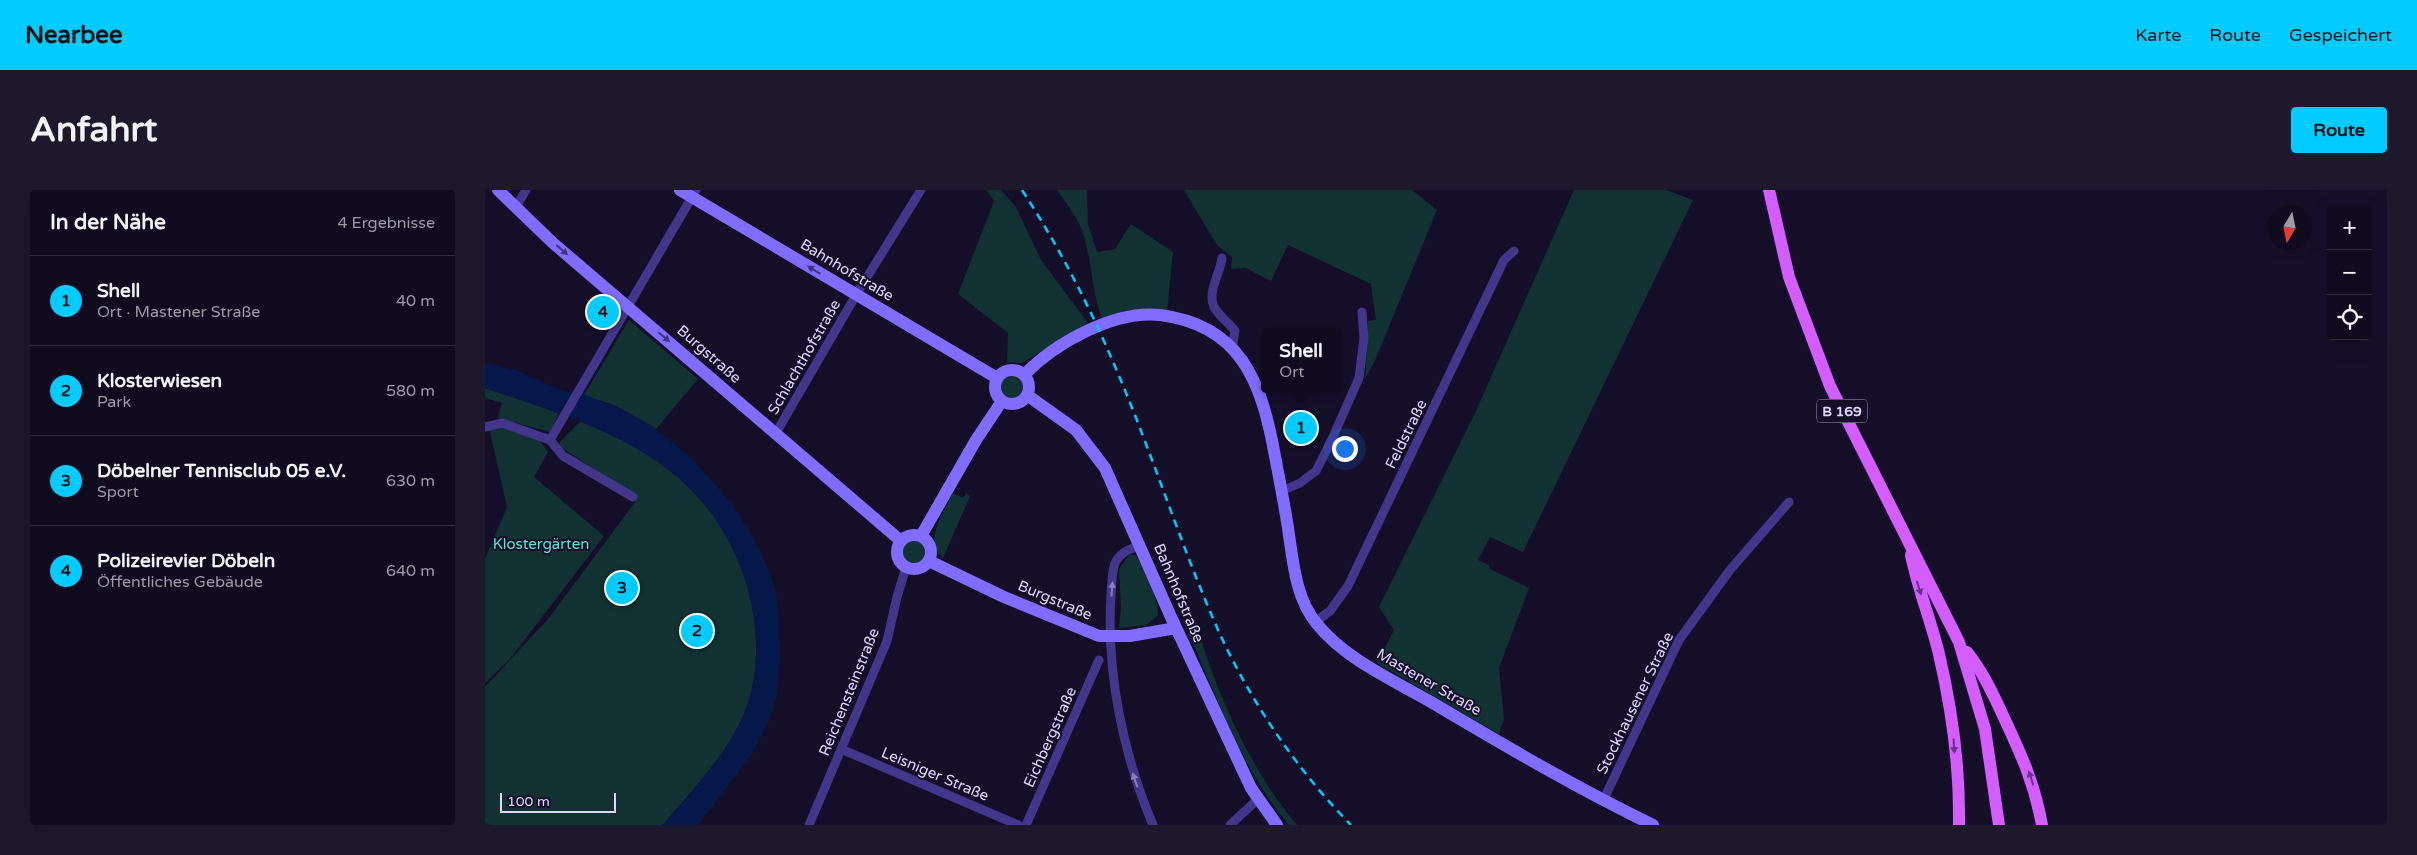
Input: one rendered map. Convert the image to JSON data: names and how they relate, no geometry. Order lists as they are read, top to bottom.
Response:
{
  "streets": {
    "main road": [
      "Bahnhofstraße",
      "Burgstraße",
      "B 169",
      "Mastener Straße"
    ],
    "street": [
      "Schlachthofstraße",
      "Feldstraße",
      "Reichensteinstraße",
      "Stockhausener Straße",
      "Eichbergstraße",
      "Leisniger Straße"
    ]
  },
  "crossings": [
    ["Bahnhofstraße", "Burgstraße"],
    ["Bahnhofstraße", "Schlachthofstraße"],
    ["Bahnhofstraße", "Mastener Straße"],
    ["Burgstraße", "Schlachthofstraße"],
    ["Burgstraße", "Reichensteinstraße"],
    ["Feldstraße", "Mastener Straße"],
    ["Mastener Straße", "Stockhausener Straße"],
    ["Reichensteinstraße", "Leisniger Straße"]
  ],
  "one_way": ["Burgstraße"],
  "parks": ["Klostergärten"],
  "scale_bar": "100 m",
  "north": "bottom",
  "page": {
    "header": "Nearbee",
    "nav": ["Karte", "Route", "Gespeichert"],
    "buttons": "Route",
    "title": "Anfahrt",
    "heading": ["In der Nähe", "4 Ergebnisse"],
    "map_buttons": ["+", "−"],
    "list": [
      {
        "mark": "1",
        "name": "Shell",
        "note": "Ort · Mastener Straße",
        "value": "40 m"
      },
      {
        "mark": "2",
        "name": "Klosterwiesen",
        "note": "Park",
        "value": "580 m"
      },
      {
        "mark": "3",
        "name": "Döbelner Tennisclub 05 e.V.",
        "note": "Sport",
        "value": "630 m"
      },
      {
        "mark": "4",
        "name": "Polizeirevier Döbeln",
        "note": "Öffentliches Gebäude",
        "value": "640 m"
      }
    ],
    "pins": [
      "4",
      "1",
      "3",
      "2"
    ],
    "popup": ["Shell", "Ort"],
    "scale": "100 m"
  }
}
